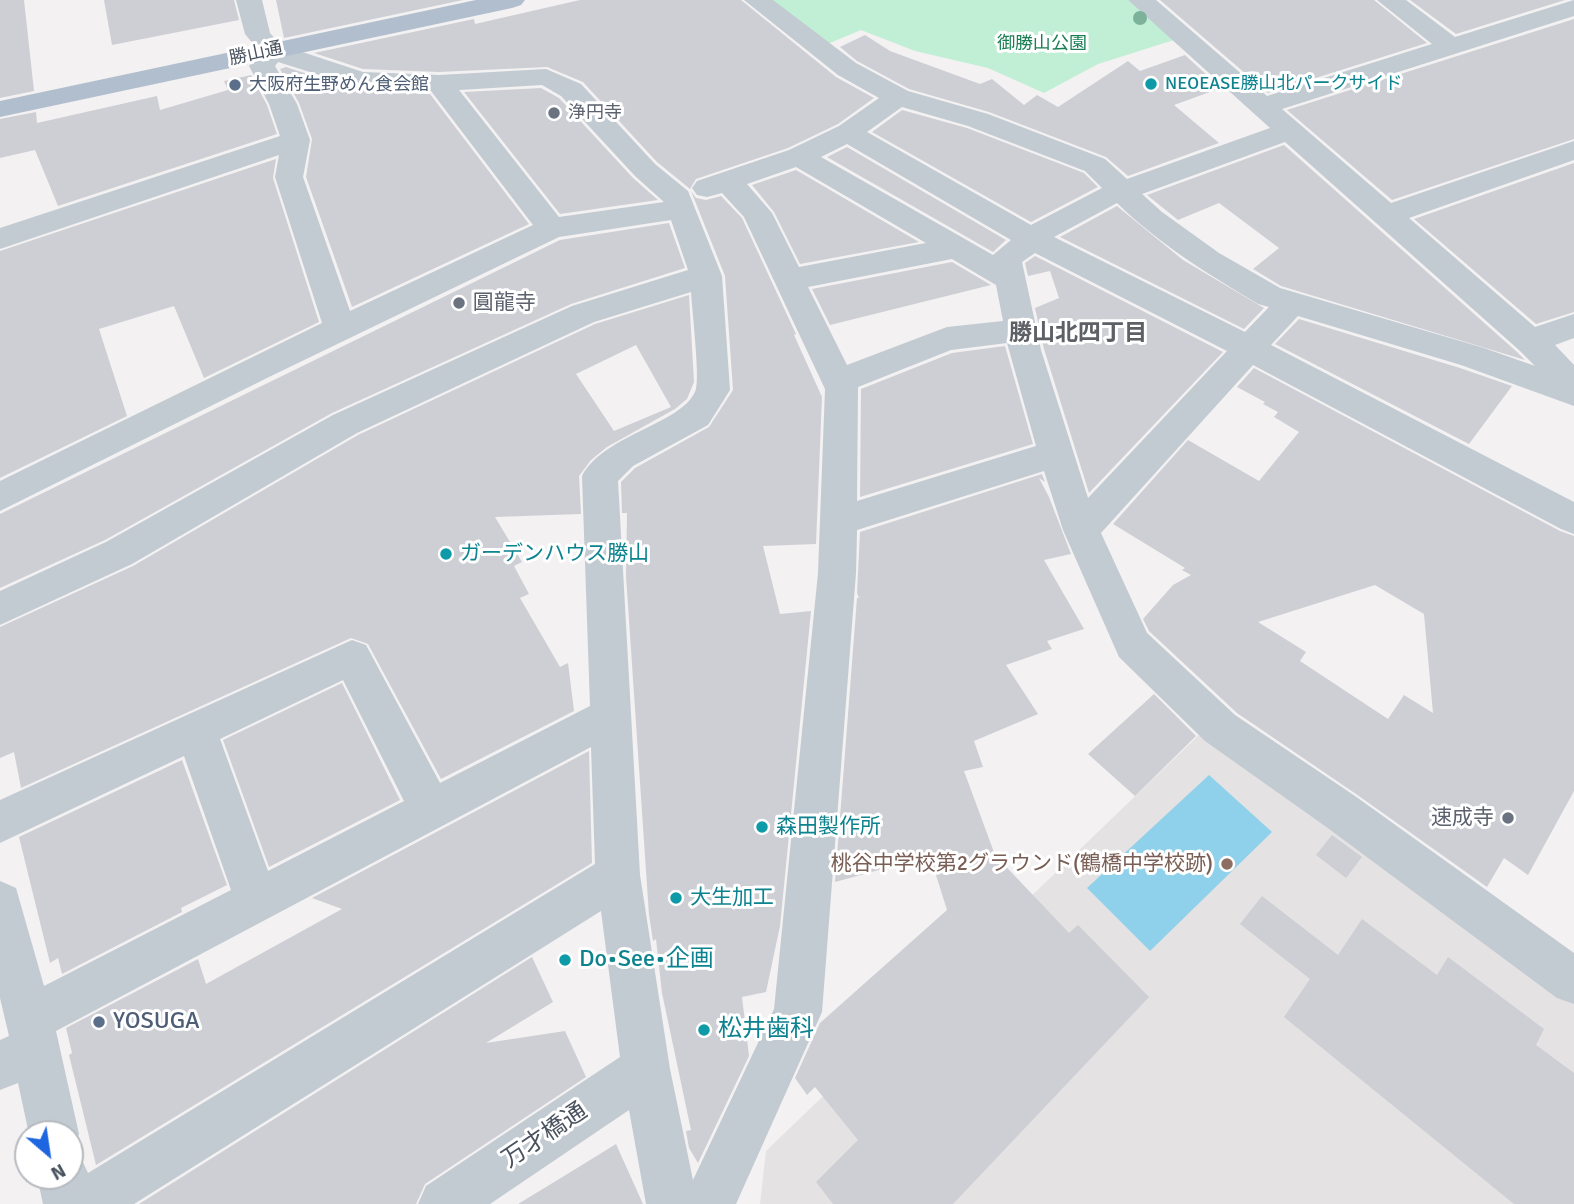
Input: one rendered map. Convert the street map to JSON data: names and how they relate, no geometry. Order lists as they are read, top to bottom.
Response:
{
  "streets": {
    "main road": ["勝山通"],
    "street": ["万才橋通"]
  },
  "districts": ["勝山北四丁目"],
  "parks": ["御勝山公園"],
  "places": [
    "NEOEASE勝山北パークサイド",
    "大阪府生野めん食会館",
    "浄円寺",
    "圓龍寺",
    "ガーデンハウス勝山",
    "速成寺",
    "森田製作所",
    "桃谷中学校第2グラウンド(鶴橋中学校跡)",
    "大生加工",
    "Do•See•企画",
    "YOSUGA",
    "松井歯科"
  ],
  "north": "bottom right"
}
